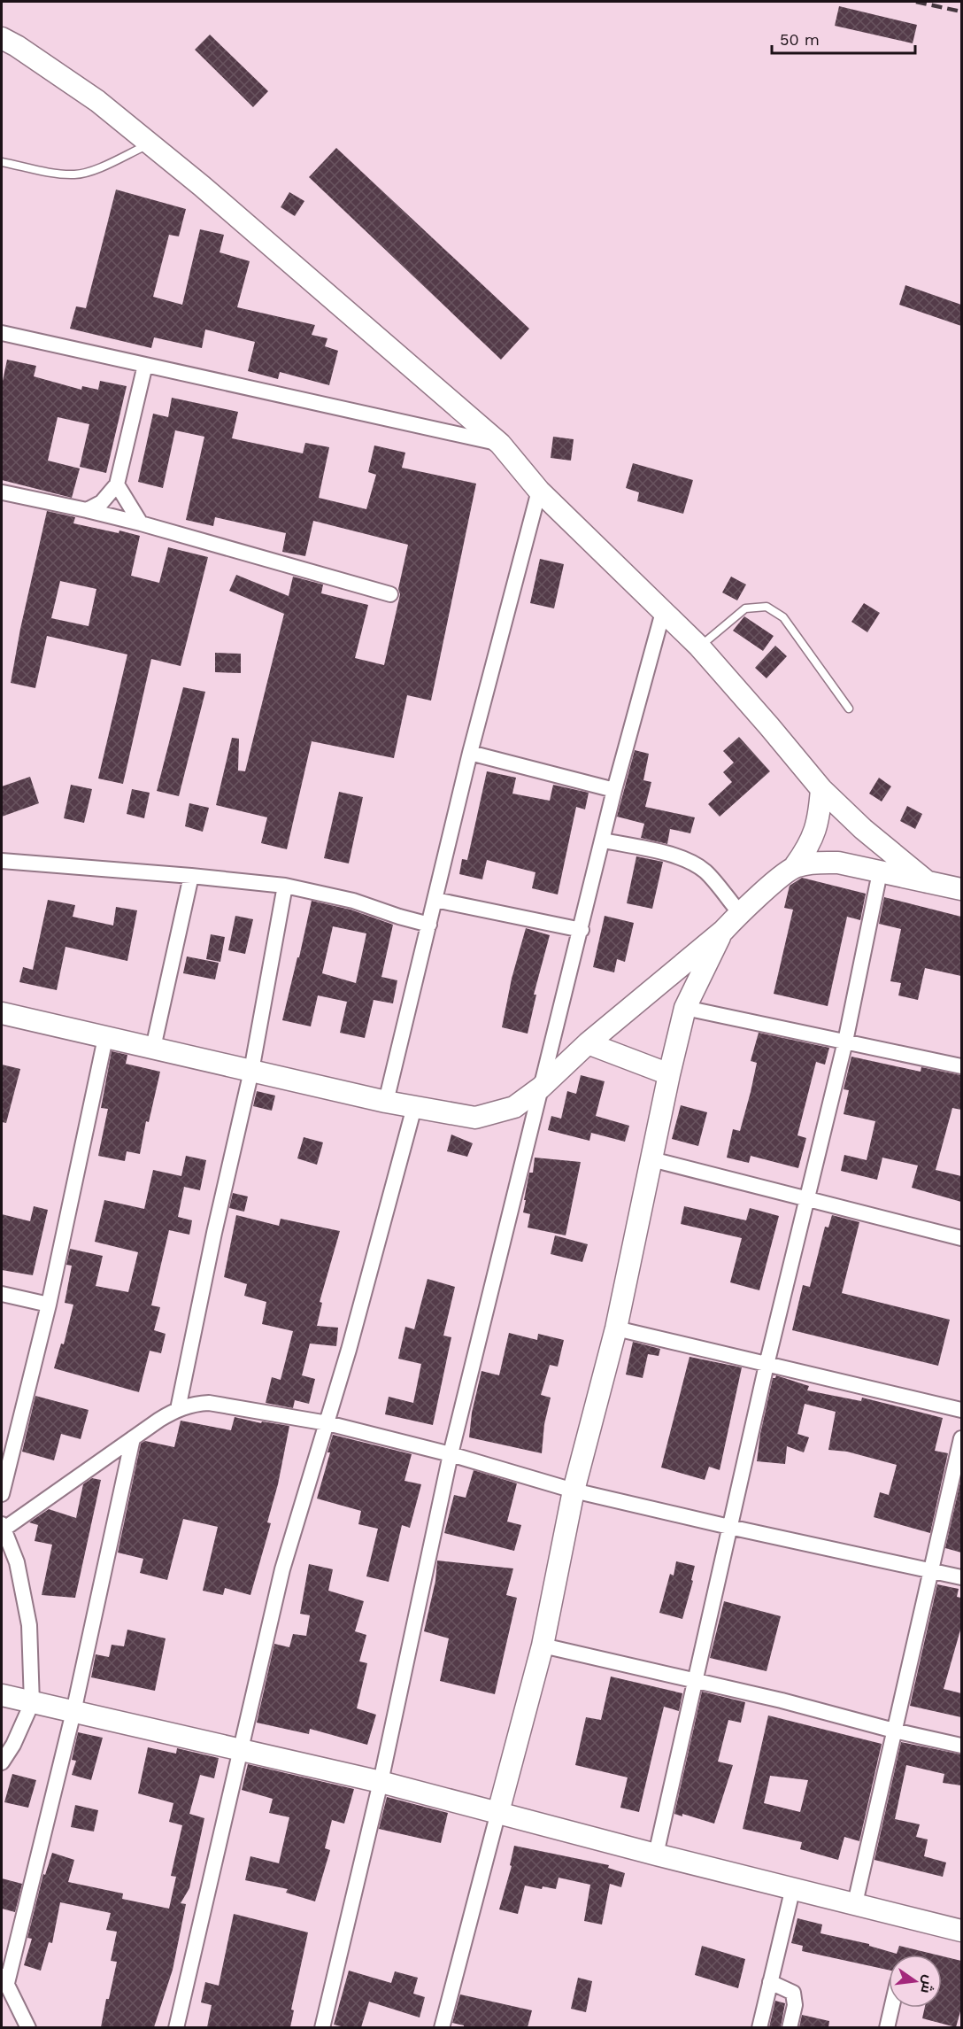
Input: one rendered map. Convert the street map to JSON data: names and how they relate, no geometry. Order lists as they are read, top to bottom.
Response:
{
  "scale_bar": "50 m",
  "north": "right"
}
